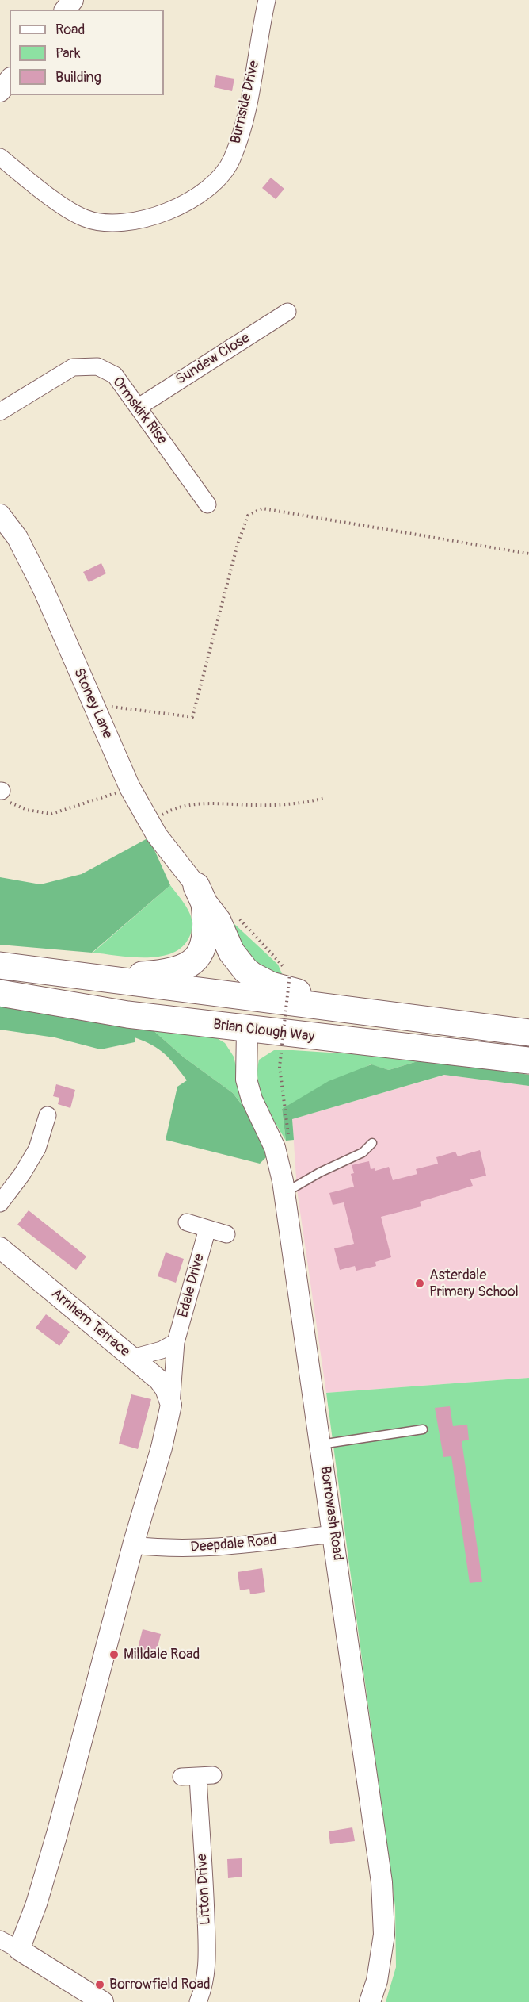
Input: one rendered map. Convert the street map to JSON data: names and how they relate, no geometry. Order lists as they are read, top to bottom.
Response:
{
  "streets": {
    "highway": ["Brian Clough Way"],
    "street": [
      "Burnside Drive",
      "Sundew Close",
      "Ormskirk Rise",
      "Stoney Lane",
      "Edale Drive",
      "Arnhem Terrace",
      "Borrowash Road",
      "Deepdale Road",
      "Litton Drive"
    ]
  },
  "crossings": [
    ["Sundew Close", "Ormskirk Rise"],
    ["Brian Clough Way", "Borrowash Road"],
    ["Edale Drive", "Arnhem Terrace"],
    ["Borrowash Road", "Deepdale Road"]
  ],
  "places": ["Asterdale Primary School", "Milldale Road", "Borrowfield Road"],
  "legend": ["Road", "Park", "Building"]
}
